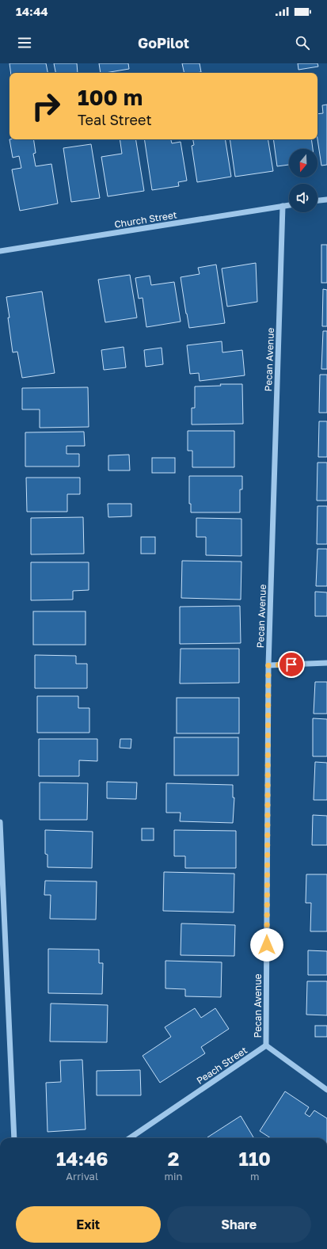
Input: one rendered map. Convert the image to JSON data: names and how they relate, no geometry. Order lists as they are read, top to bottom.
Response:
{
  "streets": {
    "street": ["Church Street", "Pecan Avenue", "Peach Street"]
  },
  "crossings": [
    ["Church Street", "Pecan Avenue"],
    ["Pecan Avenue", "Peach Street"]
  ],
  "north": "bottom",
  "page": {
    "status": "14:44",
    "header": "GoPilot",
    "turn": ["100 m", "Teal Street"],
    "eta": [
      "14:46",
      "Arrival",
      "2",
      "min",
      "110",
      "m"
    ],
    "buttons": ["Exit", "Share"]
  }
}
